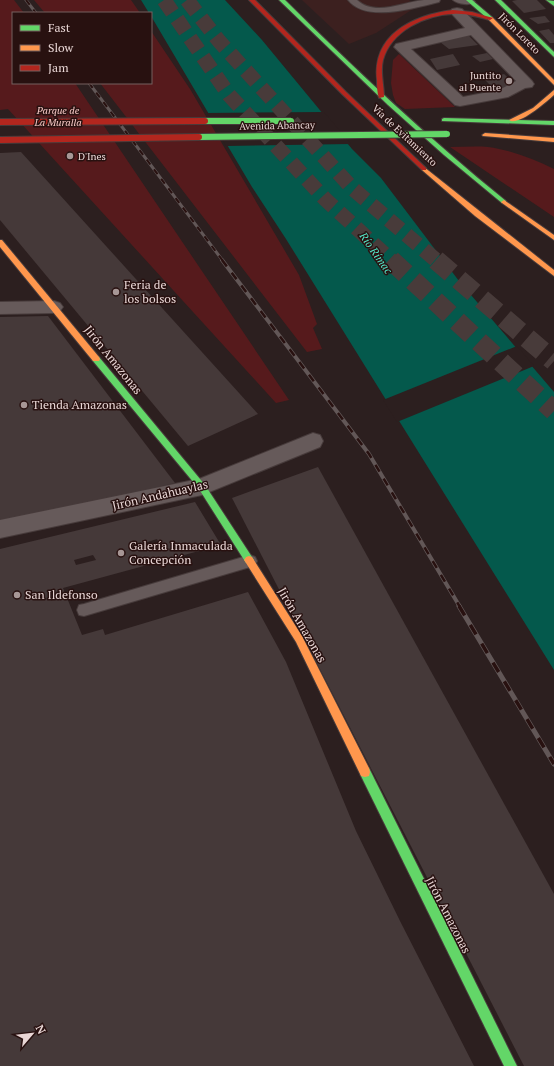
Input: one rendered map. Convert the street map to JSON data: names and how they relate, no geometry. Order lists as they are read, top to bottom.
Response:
{
  "streets": {
    "main road": [
      "Jirón Loreto",
      "Avenida Abancay",
      "Vía de Evitamiento",
      "Jirón Amazonas"
    ],
    "street": ["Jirón Andahuaylas"]
  },
  "crossings": [
    ["Jirón Amazonas", "Jirón Andahuaylas"]
  ],
  "water": ["Río Rímac"],
  "parks": ["Parque de La Muralla"],
  "places": [
    "Juntito al Puente",
    "D'Ines",
    "Feria de los bolsos",
    "Tienda Amazonas",
    "Galería Inmaculada Concepción",
    "San Ildefonso"
  ],
  "legend": ["Fast", "Slow", "Jam"],
  "north": "top right"
}
